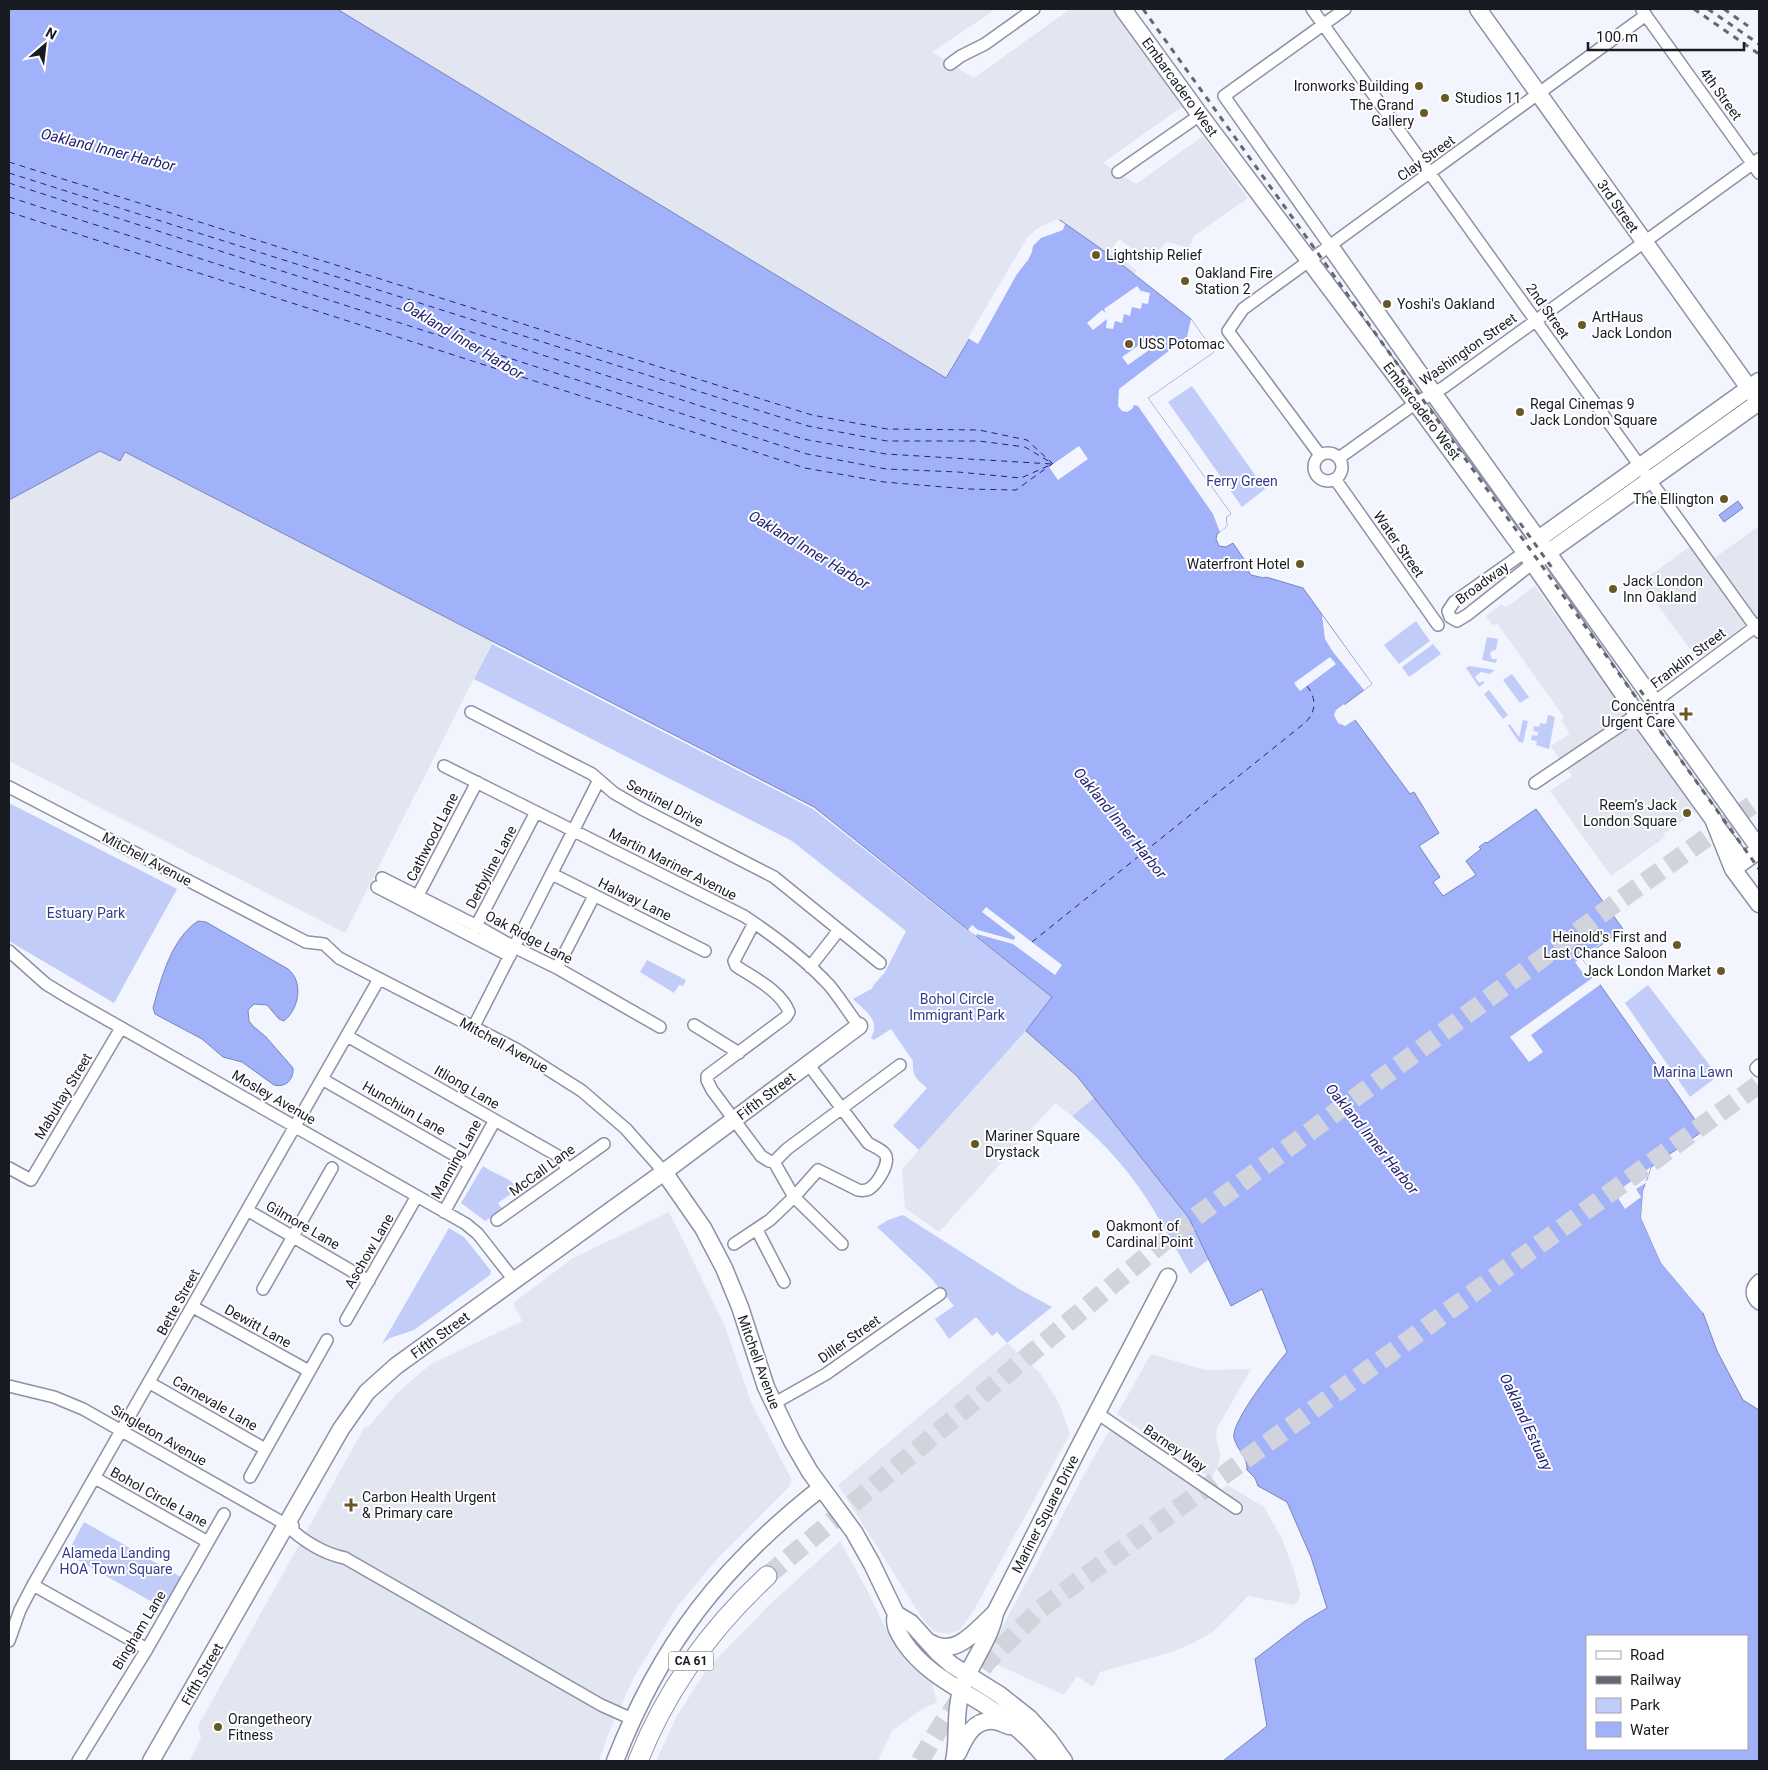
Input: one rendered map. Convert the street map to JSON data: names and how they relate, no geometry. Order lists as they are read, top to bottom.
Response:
{
  "streets": {
    "main road": ["CA 61"],
    "street": [
      "Embarcadero West",
      "4th Street",
      "Clay Street",
      "3rd Street",
      "2nd Street",
      "Washington Street",
      "Water Street",
      "Broadway",
      "Franklin Street",
      "Sentinel Drive",
      "Cathwood Lane",
      "Mitchell Avenue",
      "Martin Mariner Avenue",
      "Derbyline Lane",
      "Halway Lane",
      "Oak Ridge Lane",
      "Itliong Lane",
      "Mabuhay Street",
      "Fifth Street",
      "Mosley Avenue",
      "Hunchiun Lane",
      "Manning Lane",
      "McCall Lane",
      "Gilmore Lane",
      "Aschow Lane",
      "Bette Street",
      "Dewitt Lane",
      "Diller Street",
      "Carnevale Lane",
      "Singleton Avenue",
      "Barney Way",
      "Bohol Circle Lane",
      "Mariner Square Drive",
      "Bingham Lane"
    ]
  },
  "crossings": [
    ["Embarcadero West", "Clay Street"],
    ["Embarcadero West", "2nd Street"],
    ["Embarcadero West", "Washington Street"],
    ["Embarcadero West", "Broadway"],
    ["Embarcadero West", "Franklin Street"],
    ["4th Street", "Clay Street"],
    ["4th Street", "Washington Street"],
    ["Clay Street", "3rd Street"],
    ["Clay Street", "2nd Street"],
    ["Clay Street", "Washington Street"],
    ["Clay Street", "Water Street"],
    ["3rd Street", "Washington Street"],
    ["3rd Street", "Broadway"],
    ["2nd Street", "Washington Street"],
    ["2nd Street", "Broadway"],
    ["2nd Street", "Franklin Street"],
    ["Washington Street", "Water Street"],
    ["Cathwood Lane", "Martin Mariner Avenue"],
    ["Cathwood Lane", "Oak Ridge Lane"],
    ["Mitchell Avenue", "Fifth Street"],
    ["Mitchell Avenue", "Bette Street"],
    ["Mitchell Avenue", "Diller Street"],
    ["Martin Mariner Avenue", "Derbyline Lane"],
    ["Martin Mariner Avenue", "Fifth Street"],
    ["Derbyline Lane", "Oak Ridge Lane"],
    ["Itliong Lane", "Manning Lane"],
    ["Itliong Lane", "McCall Lane"],
    ["Itliong Lane", "Bette Street"],
    ["Mabuhay Street", "Mosley Avenue"],
    ["Fifth Street", "Mosley Avenue"],
    ["Fifth Street", "Singleton Avenue"],
    ["Mosley Avenue", "Manning Lane"],
    ["Mosley Avenue", "Aschow Lane"],
    ["Mosley Avenue", "Bette Street"],
    ["Hunchiun Lane", "Manning Lane"],
    ["Hunchiun Lane", "Bette Street"],
    ["Gilmore Lane", "Aschow Lane"],
    ["Gilmore Lane", "Bette Street"],
    ["Bette Street", "Dewitt Lane"],
    ["Bette Street", "Carnevale Lane"],
    ["Bette Street", "Singleton Avenue"],
    ["Bette Street", "Bohol Circle Lane"],
    ["Barney Way", "Mariner Square Drive"],
    ["Bohol Circle Lane", "Bingham Lane"]
  ],
  "water": ["Oakland Inner Harbor", "Oakland Estuary"],
  "parks": [
    "Ferry Green",
    "Estuary Park",
    "Bohol Circle Immigrant Park",
    "Marina Lawn",
    "Alameda Landing HOA Town Square"
  ],
  "places": {
    "other": [
      "Ironworks Building",
      "Studios 11",
      "The Grand Gallery",
      "Lightship Relief",
      "Oakland Fire Station 2",
      "Yoshi's Oakland",
      "ArtHaus Jack London",
      "USS Potomac",
      "Regal Cinemas 9 Jack London Square",
      "The Ellington",
      "Waterfront Hotel",
      "Jack London Inn Oakland",
      "Reem’s Jack London Square",
      "Heinold's First and Last Chance Saloon",
      "Jack London Market",
      "Mariner Square Drystack",
      "Oakmont of Cardinal Point",
      "Orangetheory Fitness"
    ],
    "health": ["Concentra Urgent Care", "Carbon Health Urgent & Primary care"]
  },
  "legend": [
    "Road",
    "Railway",
    "Park",
    "Water"
  ],
  "scale_bar": "100 m",
  "north": "top right"
}
